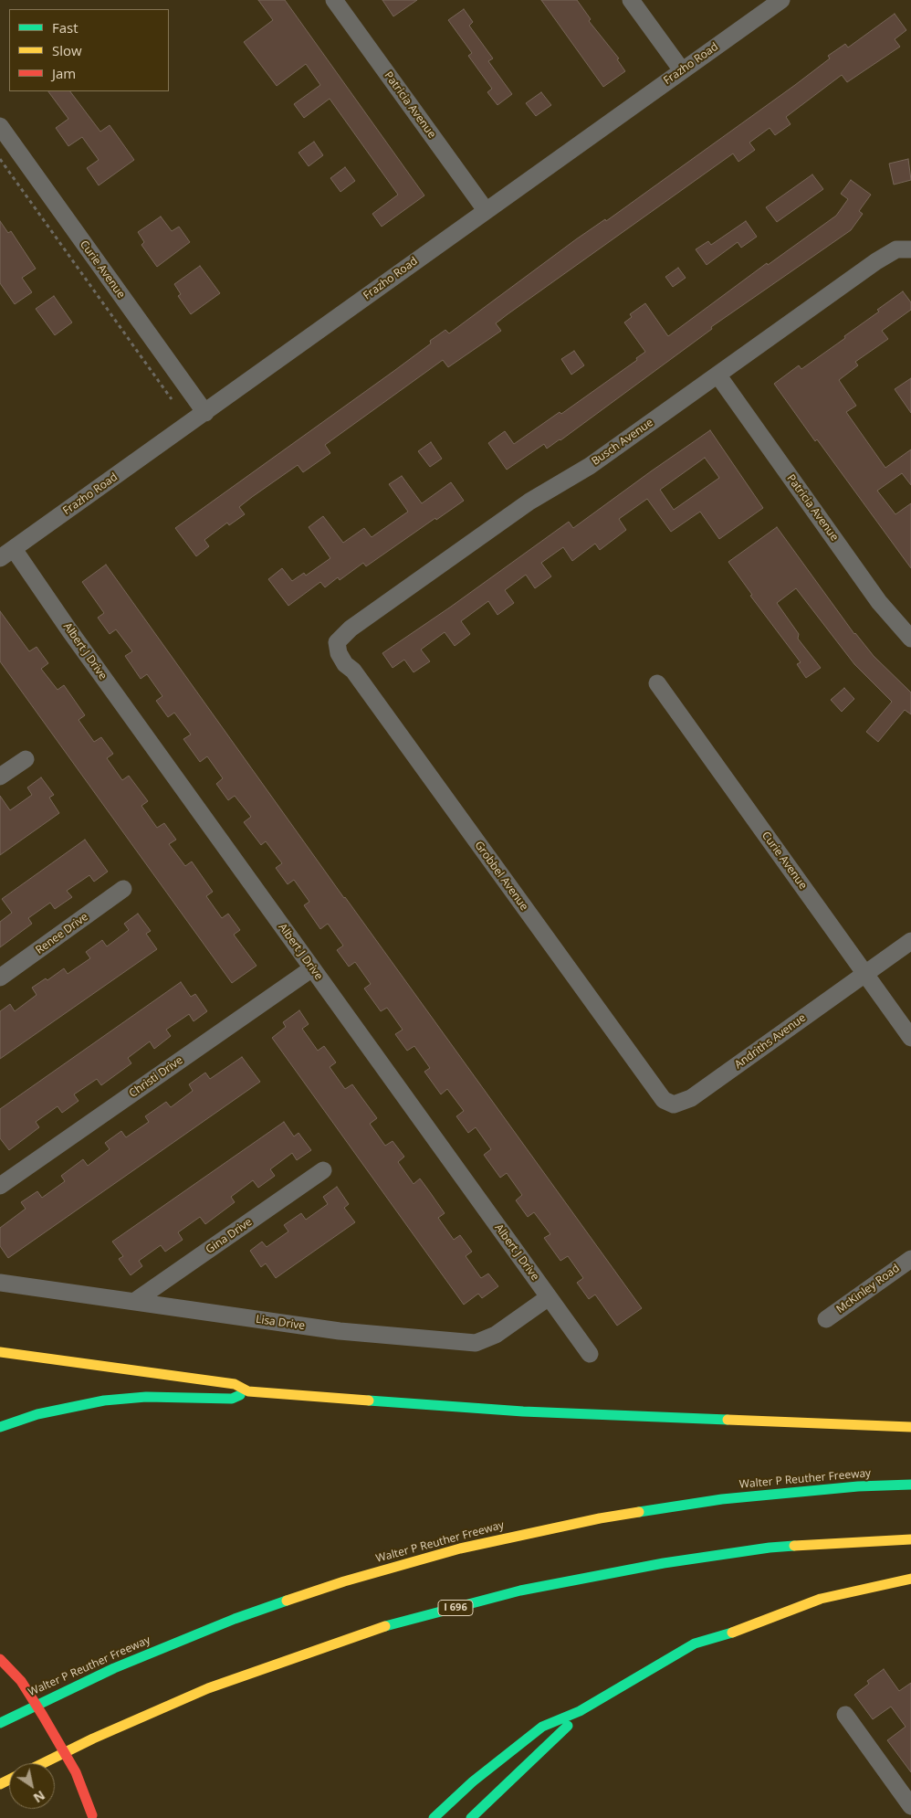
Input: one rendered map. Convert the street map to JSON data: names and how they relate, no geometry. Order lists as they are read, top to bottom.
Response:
{
  "streets": {
    "highway": ["Walter P Reuther Freeway", "I 696"],
    "street": [
      "Frazho Road",
      "Patricia Avenue",
      "Curie Avenue",
      "Busch Avenue",
      "Albert J Drive",
      "Grobbel Avenue",
      "Renee Drive",
      "Andriths Avenue",
      "Christi Drive",
      "Gina Drive",
      "McKinley Road",
      "Lisa Drive"
    ]
  },
  "crossings": [
    ["Frazho Road", "Patricia Avenue"],
    ["Frazho Road", "Curie Avenue"],
    ["Frazho Road", "Albert J Drive"],
    ["Patricia Avenue", "Busch Avenue"],
    ["Curie Avenue", "Andriths Avenue"],
    ["Busch Avenue", "Grobbel Avenue"],
    ["Albert J Drive", "Christi Drive"],
    ["Albert J Drive", "Lisa Drive"],
    ["Grobbel Avenue", "Andriths Avenue"],
    ["Gina Drive", "Lisa Drive"]
  ],
  "legend": ["Fast", "Slow", "Jam"],
  "north": "bottom right"
}
